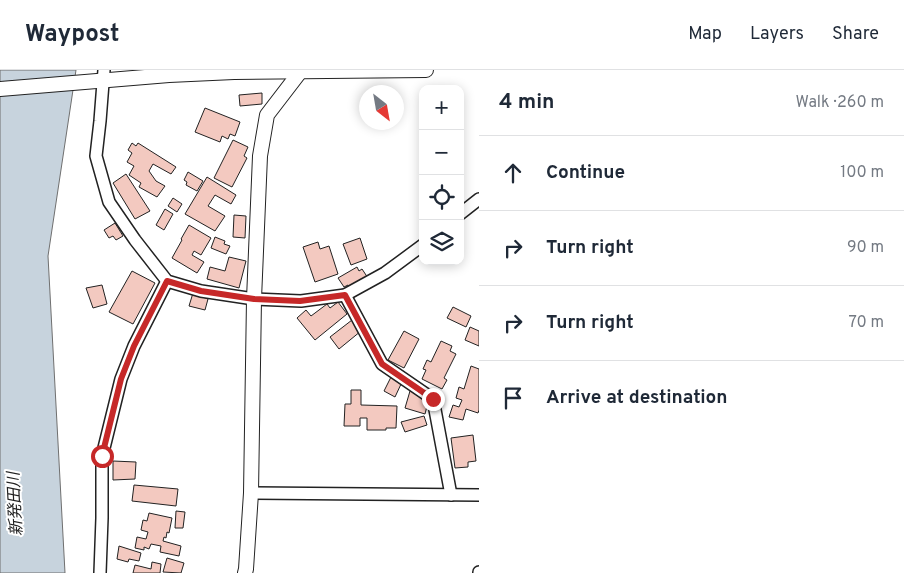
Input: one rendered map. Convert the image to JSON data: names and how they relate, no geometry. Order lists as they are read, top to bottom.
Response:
{
  "water": ["新発田川"],
  "north": "bottom right",
  "page": {
    "header": "Waypost",
    "nav": ["Map", "Layers", "Share"],
    "heading": ["4 min", "Walk · 260 m"],
    "map_buttons": ["+", "−"],
    "list": [
      ["Continue", "100 m"],
      ["Turn right", "90 m"],
      ["Turn right", "70 m"],
      "Arrive at destination"
    ]
  }
}
